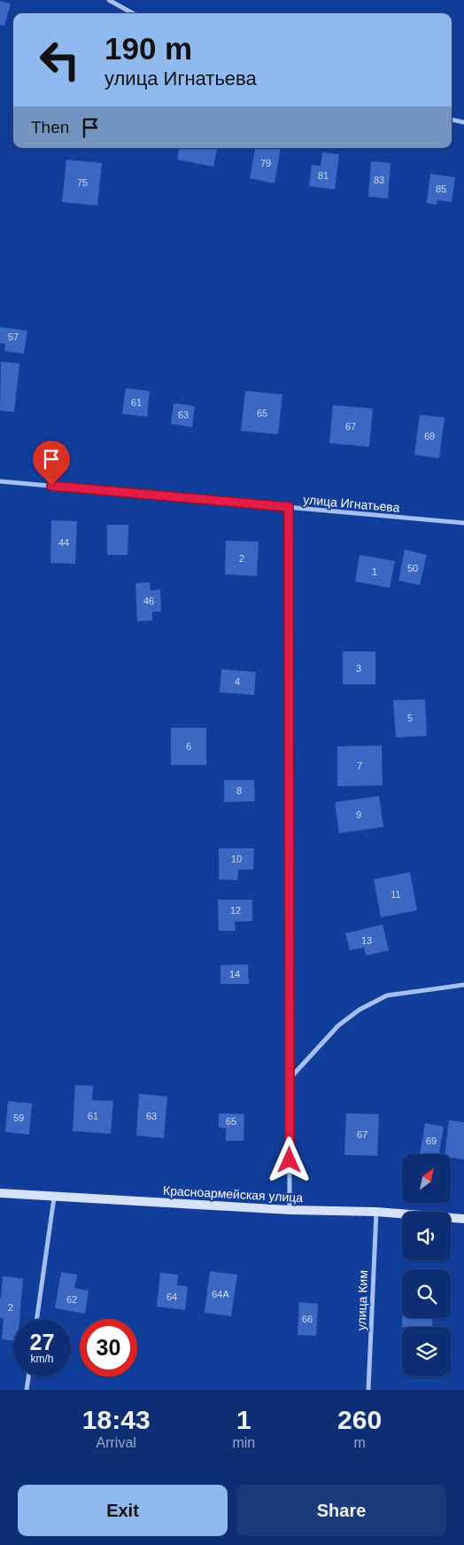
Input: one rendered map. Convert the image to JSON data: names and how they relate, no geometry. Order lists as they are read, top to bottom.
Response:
{
  "streets": {
    "street": ["улица Игнатьева", "Красноармейская улица", "улица Ким"]
  },
  "crossings": [
    ["Красноармейская улица", "улица Ким"]
  ],
  "house_numbers": [
    "79",
    "81",
    "83",
    "75",
    "85",
    "57",
    "61",
    "65",
    "63",
    "67",
    "69",
    "44",
    "2",
    "50",
    "1",
    "46",
    "3",
    "4",
    "5",
    "6",
    "7",
    "8",
    "9",
    "10",
    "11",
    "12",
    "13",
    "14",
    "61",
    "63",
    "59",
    "65",
    "67",
    "69",
    "64А",
    "64",
    "62",
    "2",
    "66"
  ],
  "north": "top right",
  "page": {
    "turn": ["190 m", "улица Игнатьева"],
    "then": "Then",
    "speed": "27 km/h",
    "limit": "30",
    "eta": [
      "18:43",
      "Arrival",
      "1",
      "min",
      "260",
      "m"
    ],
    "buttons": ["Exit", "Share"]
  }
}
